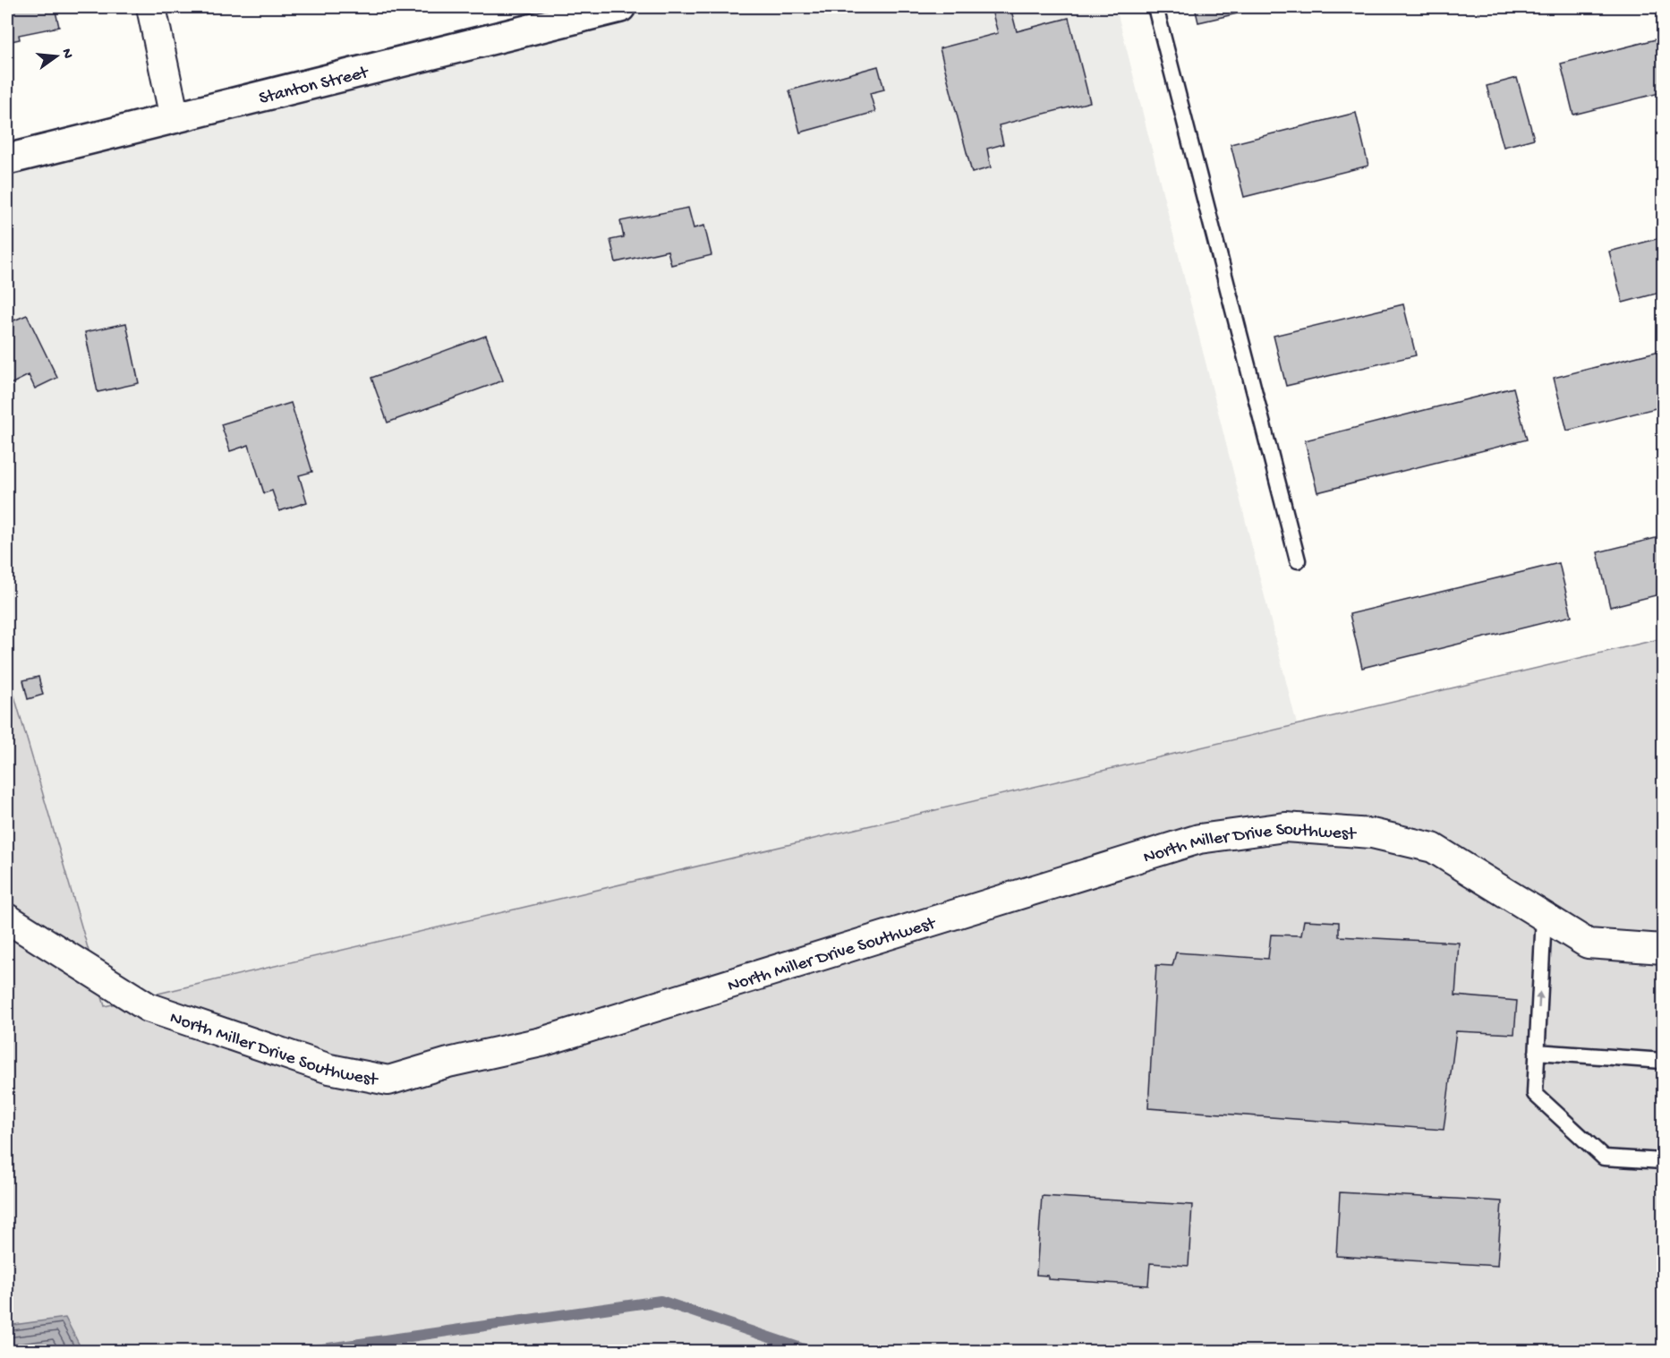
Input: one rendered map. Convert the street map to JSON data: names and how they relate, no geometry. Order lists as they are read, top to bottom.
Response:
{
  "streets": {
    "street": ["Stanton Street", "North Miller Drive Southwest"]
  },
  "north": "right"
}
